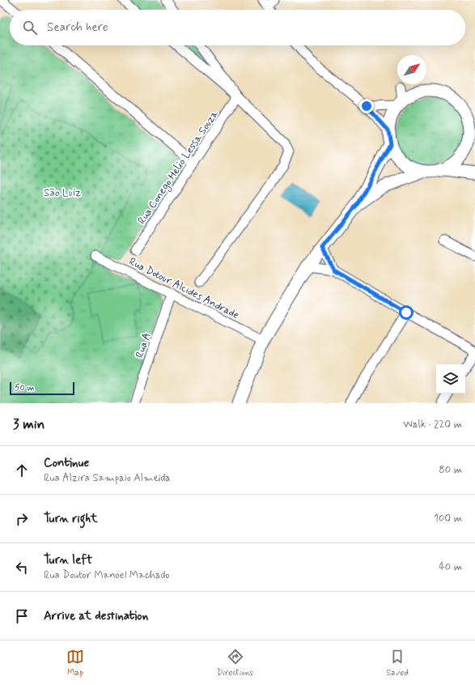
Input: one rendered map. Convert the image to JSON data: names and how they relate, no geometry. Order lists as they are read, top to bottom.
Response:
{
  "streets": {
    "street": ["Rua Conego Helio Lessa Souza", "Rua Dotour Alcides Andrade", "Rua A"]
  },
  "crossings": [
    ["Rua Dotour Alcides Andrade", "Rua A"]
  ],
  "parks": ["São Luiz"],
  "scale_bar": "50 m",
  "north": "top right",
  "page": {
    "search": "Search here",
    "scale": "50 m",
    "heading": ["3 min", "Walk · 220 m"],
    "list": [
      ["Continue", "Rua Alzira Sampaio Almeida", "80 m"],
      ["Turn right", "100 m"],
      ["Turn left", "Rua Doutor Manoel Machado", "40 m"],
      "Arrive at destination"
    ],
    "nav": ["Map", "Directions", "Saved"]
  }
}
